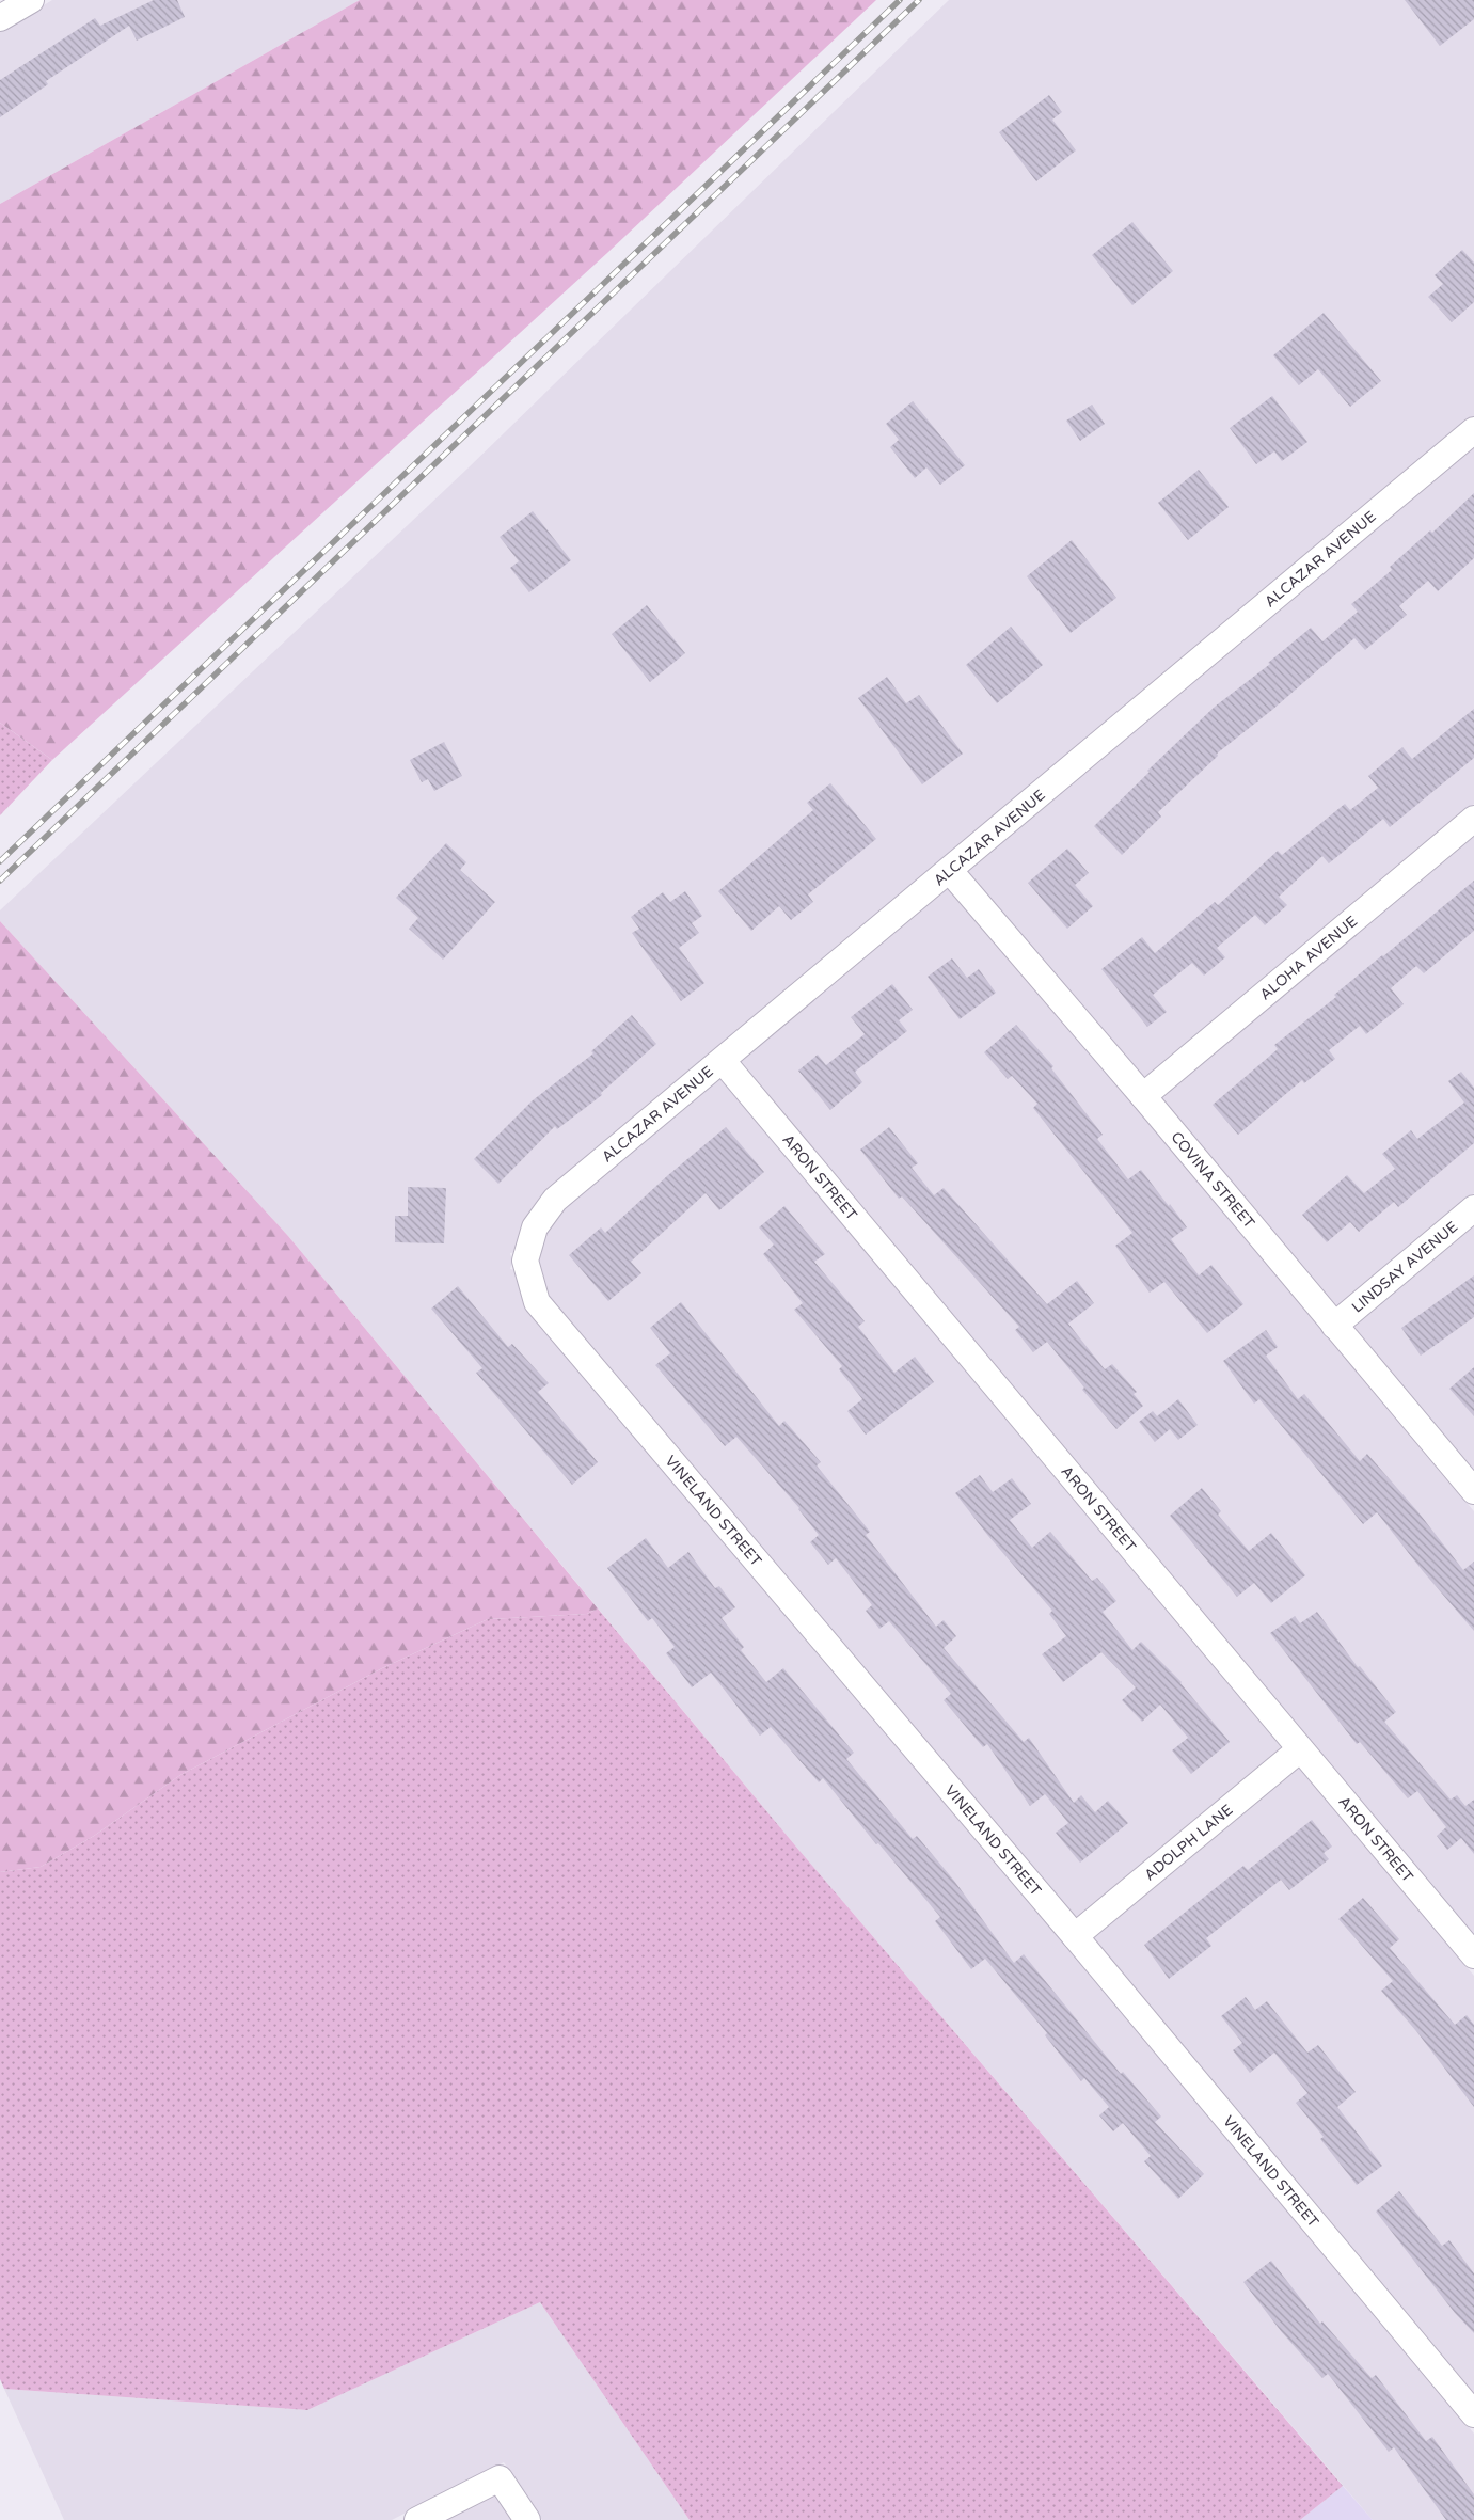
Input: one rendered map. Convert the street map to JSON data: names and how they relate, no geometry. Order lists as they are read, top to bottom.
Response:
{
  "streets": {
    "street": [
      "ALCAZAR AVENUE",
      "ALOHA AVENUE",
      "ARON STREET",
      "COVINA STREET",
      "LINDSAY AVENUE",
      "VINELAND STREET",
      "ADOLPH LANE"
    ]
  },
  "crossings": [
    ["ALCAZAR AVENUE", "ARON STREET"],
    ["ALCAZAR AVENUE", "COVINA STREET"],
    ["ALCAZAR AVENUE", "VINELAND STREET"],
    ["ALOHA AVENUE", "COVINA STREET"],
    ["ARON STREET", "ADOLPH LANE"],
    ["COVINA STREET", "LINDSAY AVENUE"],
    ["VINELAND STREET", "ADOLPH LANE"]
  ]
}
